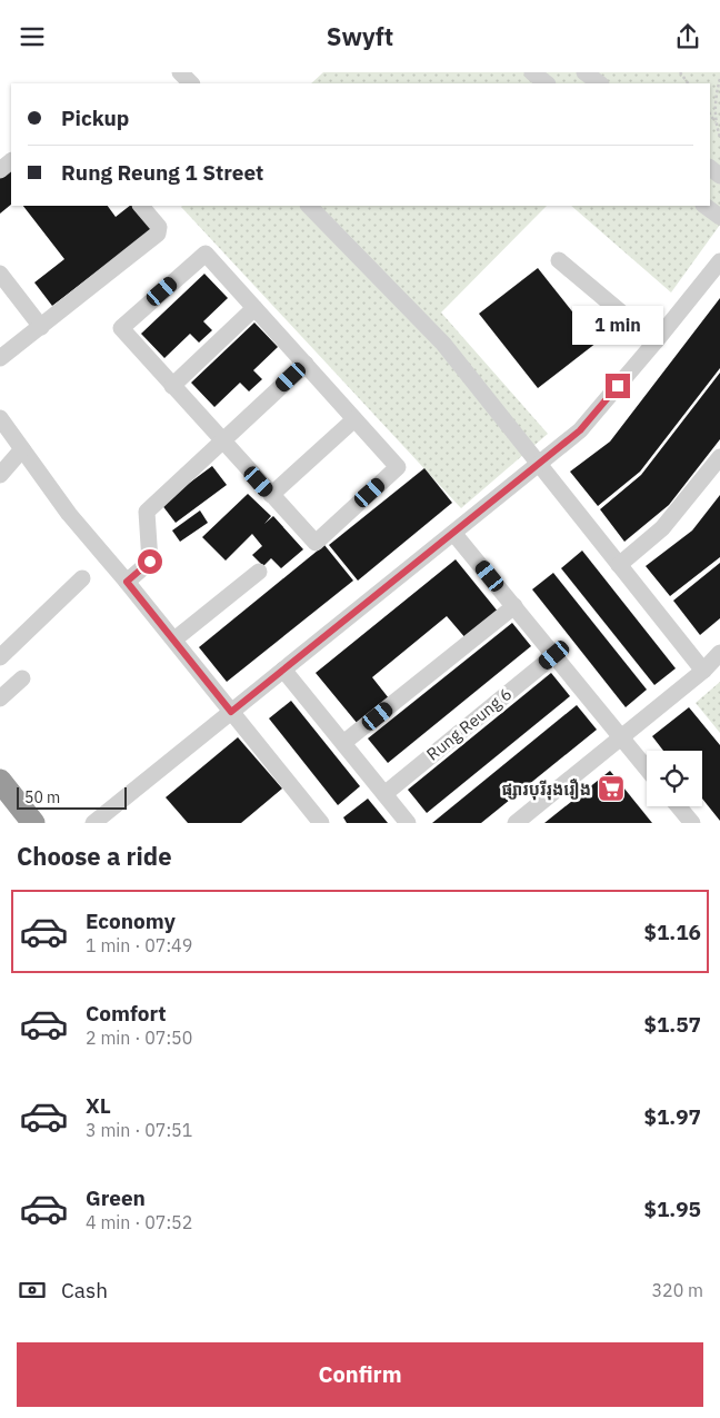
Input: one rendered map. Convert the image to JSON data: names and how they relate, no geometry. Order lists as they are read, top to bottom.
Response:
{
  "streets": {
    "street": ["Rung Reung 6"]
  },
  "places": {
    "supermarket": ["ផ្សារបុរីរុងរឿង"]
  },
  "scale_bar": "50 m",
  "page": {
    "header": "Swyft",
    "banner": ["Pickup", "Rung Reung 1 Street"],
    "bubble": "1 min",
    "scale": "50 m",
    "heading": "Choose a ride",
    "list": [
      {
        "name": "Economy",
        "note": "1 min · 07:49",
        "value": "$1.16"
      },
      {
        "name": "Comfort",
        "note": "2 min · 07:50",
        "value": "$1.57"
      },
      {
        "name": "XL",
        "note": "3 min · 07:51",
        "value": "$1.97"
      },
      {
        "name": "Green",
        "note": "4 min · 07:52",
        "value": "$1.95"
      }
    ],
    "pay": ["Cash", "320 m"],
    "buttons": "Confirm"
  }
}
